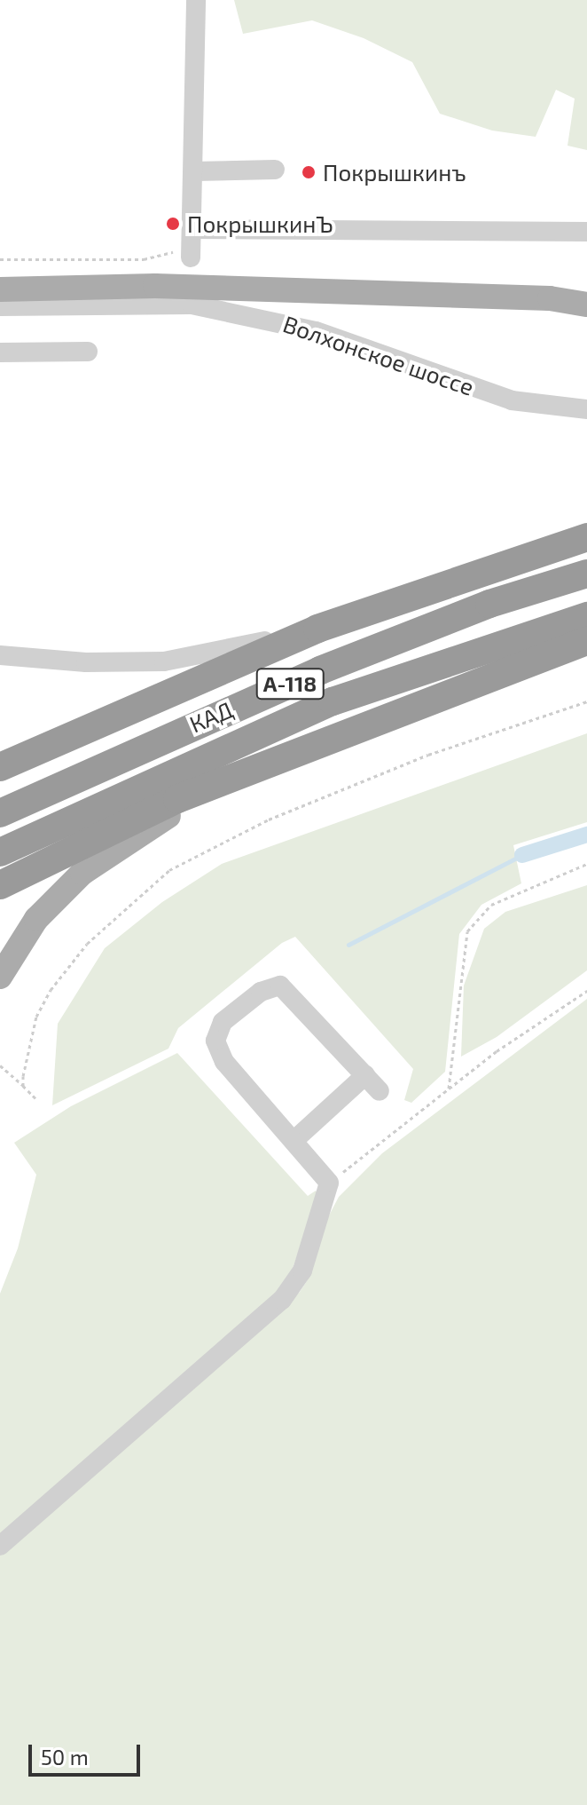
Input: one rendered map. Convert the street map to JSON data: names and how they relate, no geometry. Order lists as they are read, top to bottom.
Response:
{
  "streets": {
    "highway": ["А-118", "КАД"],
    "main road": ["Волхонское шоссе"]
  },
  "places": ["Покрышкинъ", "ПокрышкинЪ"],
  "scale_bar": "50 m"
}
